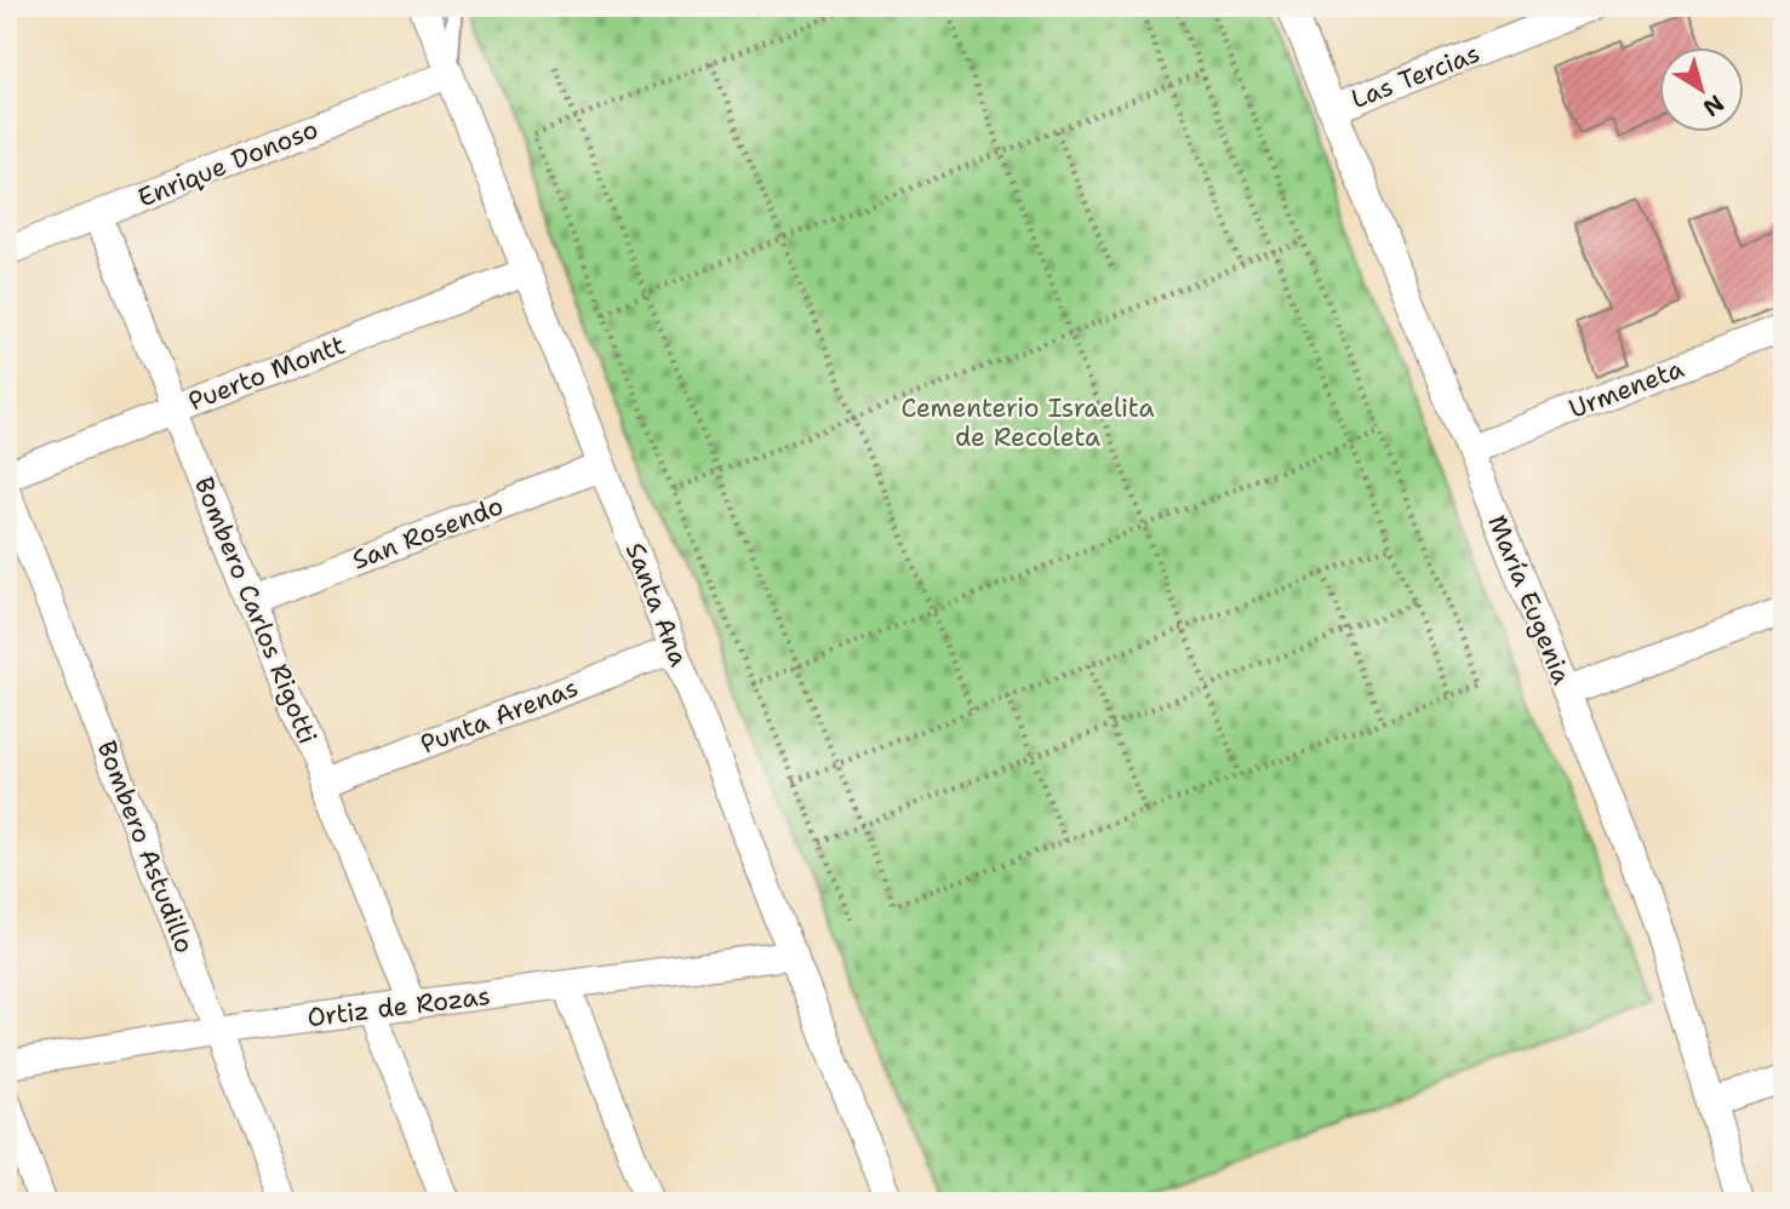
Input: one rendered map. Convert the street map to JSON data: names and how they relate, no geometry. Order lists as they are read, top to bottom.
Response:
{
  "streets": {
    "street": [
      "Las Tercias",
      "Enrique Donoso",
      "Puerto Montt",
      "Urmeneta",
      "San Rosendo",
      "María Eugenia",
      "Santa Ana",
      "Bombero Carlos Rigotti",
      "Punta Arenas",
      "Bombero Astudillo",
      "Ortiz de Rozas"
    ]
  },
  "crossings": [
    ["Las Tercias", "María Eugenia"],
    ["Enrique Donoso", "Santa Ana"],
    ["Enrique Donoso", "Bombero Carlos Rigotti"],
    ["Puerto Montt", "Santa Ana"],
    ["Puerto Montt", "Bombero Carlos Rigotti"],
    ["Urmeneta", "María Eugenia"],
    ["San Rosendo", "Santa Ana"],
    ["San Rosendo", "Bombero Carlos Rigotti"],
    ["Santa Ana", "Punta Arenas"],
    ["Santa Ana", "Ortiz de Rozas"],
    ["Bombero Carlos Rigotti", "Punta Arenas"],
    ["Bombero Carlos Rigotti", "Ortiz de Rozas"],
    ["Bombero Astudillo", "Ortiz de Rozas"]
  ],
  "parks": ["Cementerio Israelita de Recoleta"],
  "north": "bottom right"
}
